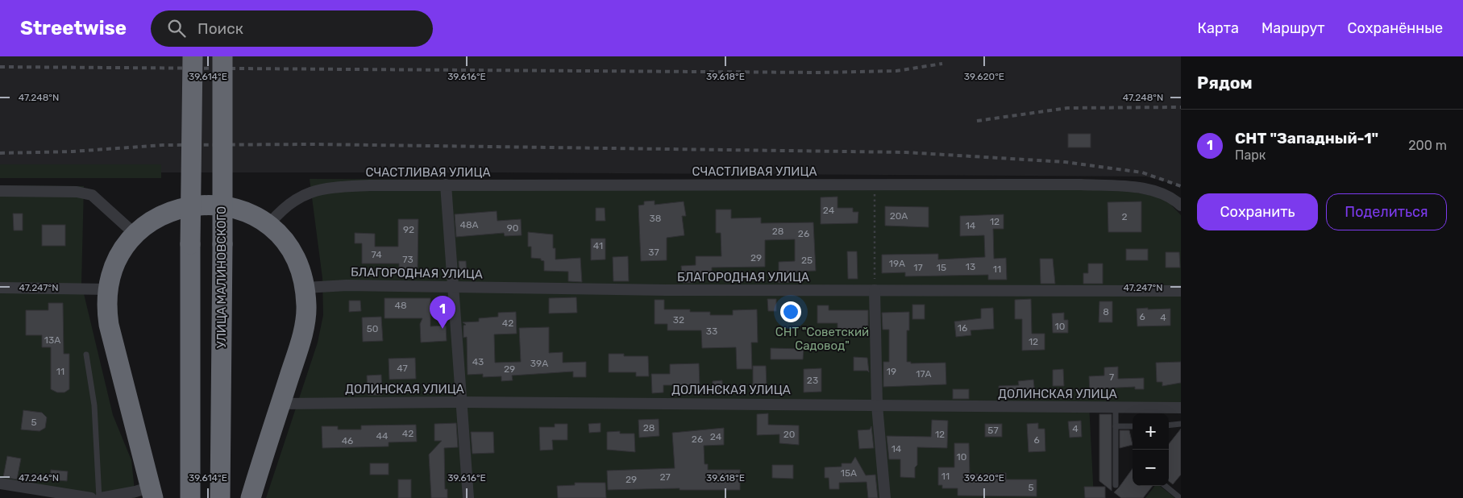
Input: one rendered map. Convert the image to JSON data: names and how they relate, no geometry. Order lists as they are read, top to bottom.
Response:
{
  "streets": {
    "highway": ["УЛИЦА МАЛИНОВСКОГО"],
    "street": ["СЧАСТЛИВАЯ УЛИЦА", "БЛАГОРОДНАЯ УЛИЦА", "ДОЛИНСКАЯ УЛИЦА"]
  },
  "parks": ["СНТ \"Советский Садовод\""],
  "house_numbers": [
    "24",
    "20А",
    "2",
    "38",
    "12",
    "48А",
    "14",
    "90",
    "92",
    "28",
    "26",
    "41",
    "37",
    "74",
    "29",
    "73",
    "25",
    "19А",
    "13",
    "17",
    "15",
    "11",
    "48",
    "8",
    "6",
    "4",
    "32",
    "42",
    "10",
    "16",
    "50",
    "33",
    "13А",
    "12",
    "43",
    "39А",
    "47",
    "29",
    "11",
    "19",
    "17А",
    "7",
    "23",
    "5",
    "28",
    "4",
    "57",
    "42",
    "20",
    "12",
    "44",
    "24",
    "26",
    "6",
    "46",
    "14",
    "10",
    "15А",
    "11",
    "27",
    "29",
    "5"
  ],
  "page": {
    "header": "Streetwise",
    "search": "Поиск",
    "nav": ["Карта", "Маршрут", "Сохранённые"],
    "heading": "Рядом",
    "list": [
      {
        "mark": "1",
        "name": "СНТ \"Западный-1\"",
        "note": "Парк",
        "value": "200 m"
      }
    ],
    "buttons": ["Сохранить", "Поделиться"],
    "pins": "1",
    "map_buttons": ["+", "−"]
  },
  "coordinates": [
    "39.614°E",
    "39.616°E",
    "39.618°E",
    "39.620°E",
    "47.248°N",
    "47.247°N",
    "47.246°N"
  ]
}
